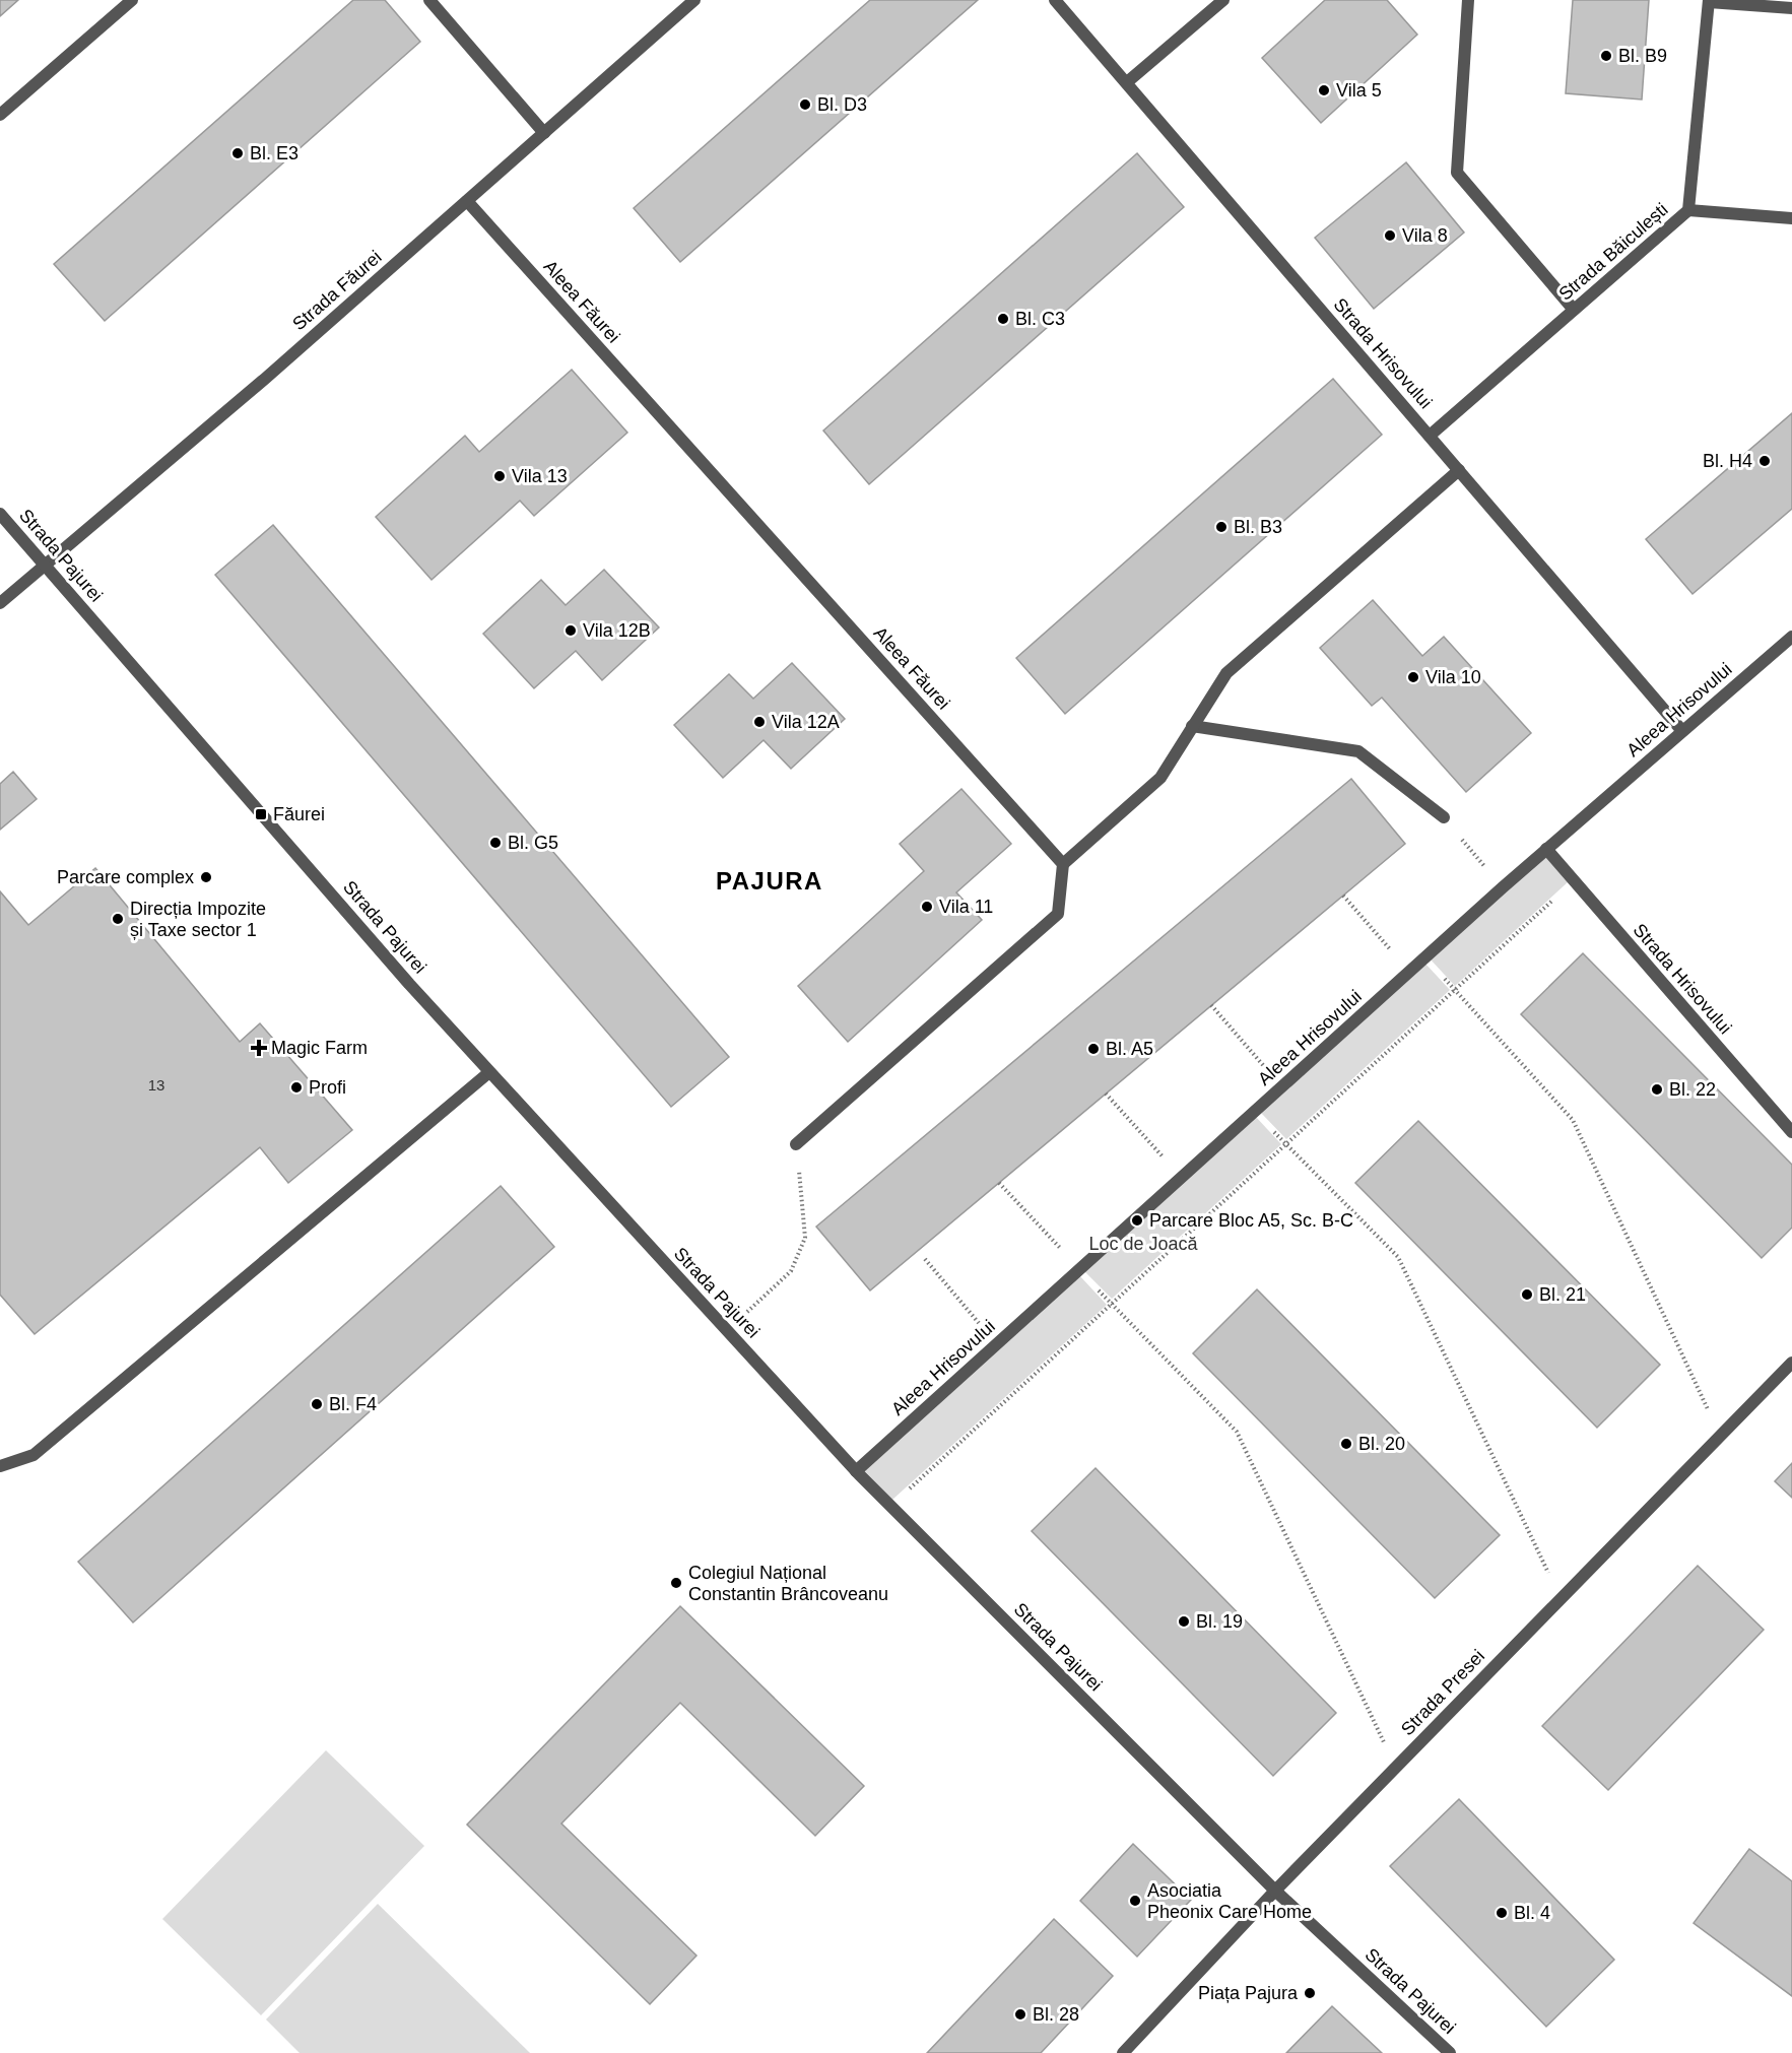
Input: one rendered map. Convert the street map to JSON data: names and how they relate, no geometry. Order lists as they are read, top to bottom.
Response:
{
  "streets": {
    "street": [
      "Strada Băiculești",
      "Strada Făurei",
      "Aleea Făurei",
      "Strada Hrisovului",
      "Strada Pajurei",
      "Aleea Hrisovului",
      "Strada Presei"
    ]
  },
  "crossings": [
    ["Strada Băiculești", "Strada Hrisovului"],
    ["Strada Făurei", "Aleea Făurei"],
    ["Strada Făurei", "Strada Pajurei"],
    ["Strada Hrisovului", "Aleea Hrisovului"],
    ["Strada Pajurei", "Aleea Hrisovului"],
    ["Strada Pajurei", "Strada Presei"]
  ],
  "districts": ["PAJURA"],
  "parks": ["Loc de Joacă"],
  "places": {
    "other": [
      "Bl. B9",
      "Vila 5",
      "Bl. D3",
      "Bl. E3",
      "Vila 8",
      "Bl. C3",
      "Bl. H4",
      "Vila 13",
      "Bl. B3",
      "Vila 12B",
      "Vila 10",
      "Vila 12A",
      "Bl. G5",
      "Parcare complex",
      "Vila 11",
      "Direcția Impozite și Taxe sector 1",
      "Bl. A5",
      "Profi",
      "Bl. 22",
      "Parcare Bloc A5, Sc. B-C",
      "Bl. 21",
      "Bl. F4",
      "Bl. 20",
      "Colegiul Național Constantin Brâncoveanu",
      "Bl. 19",
      "Asociatia Pheonix Care Home",
      "Bl. 4",
      "Piața Pajura",
      "Bl. 28"
    ],
    "transit": ["Făurei"],
    "health": ["Magic Farm"]
  },
  "house_numbers": ["13"]
}
